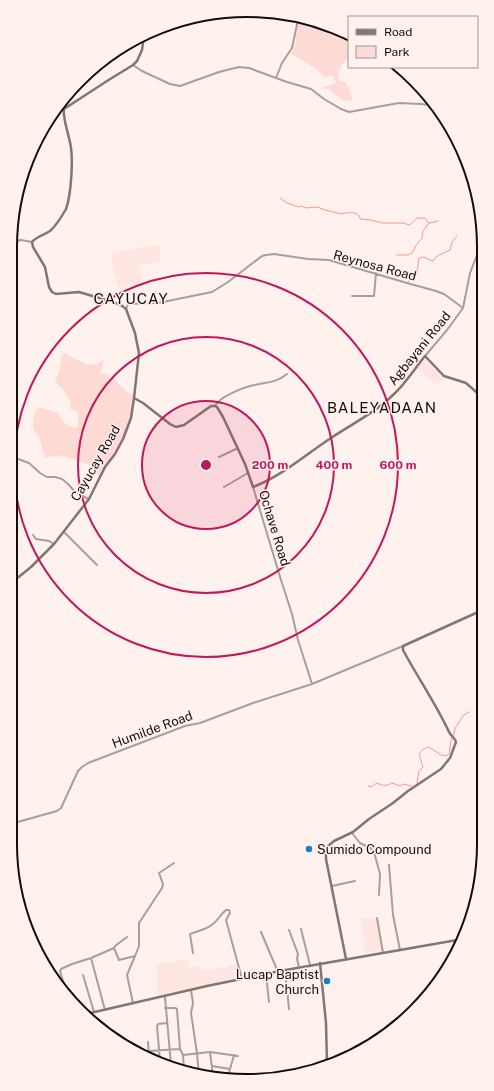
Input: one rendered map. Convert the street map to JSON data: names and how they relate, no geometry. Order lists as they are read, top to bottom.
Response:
{
  "streets": {
    "street": [
      "Reynosa Road",
      "Agbayani Road",
      "Cayucay Road",
      "Ochave Road",
      "Humilde Road"
    ]
  },
  "crossings": [
    ["Reynosa Road", "Agbayani Road"],
    ["Agbayani Road", "Ochave Road"],
    ["Ochave Road", "Humilde Road"]
  ],
  "districts": ["CAYUCAY", "BALEYADAAN"],
  "places": ["Sumido Compound", "Lucap Baptist Church"],
  "legend": ["Road", "Park"],
  "rings": ["200 m", "400 m", "600 m"]
}
